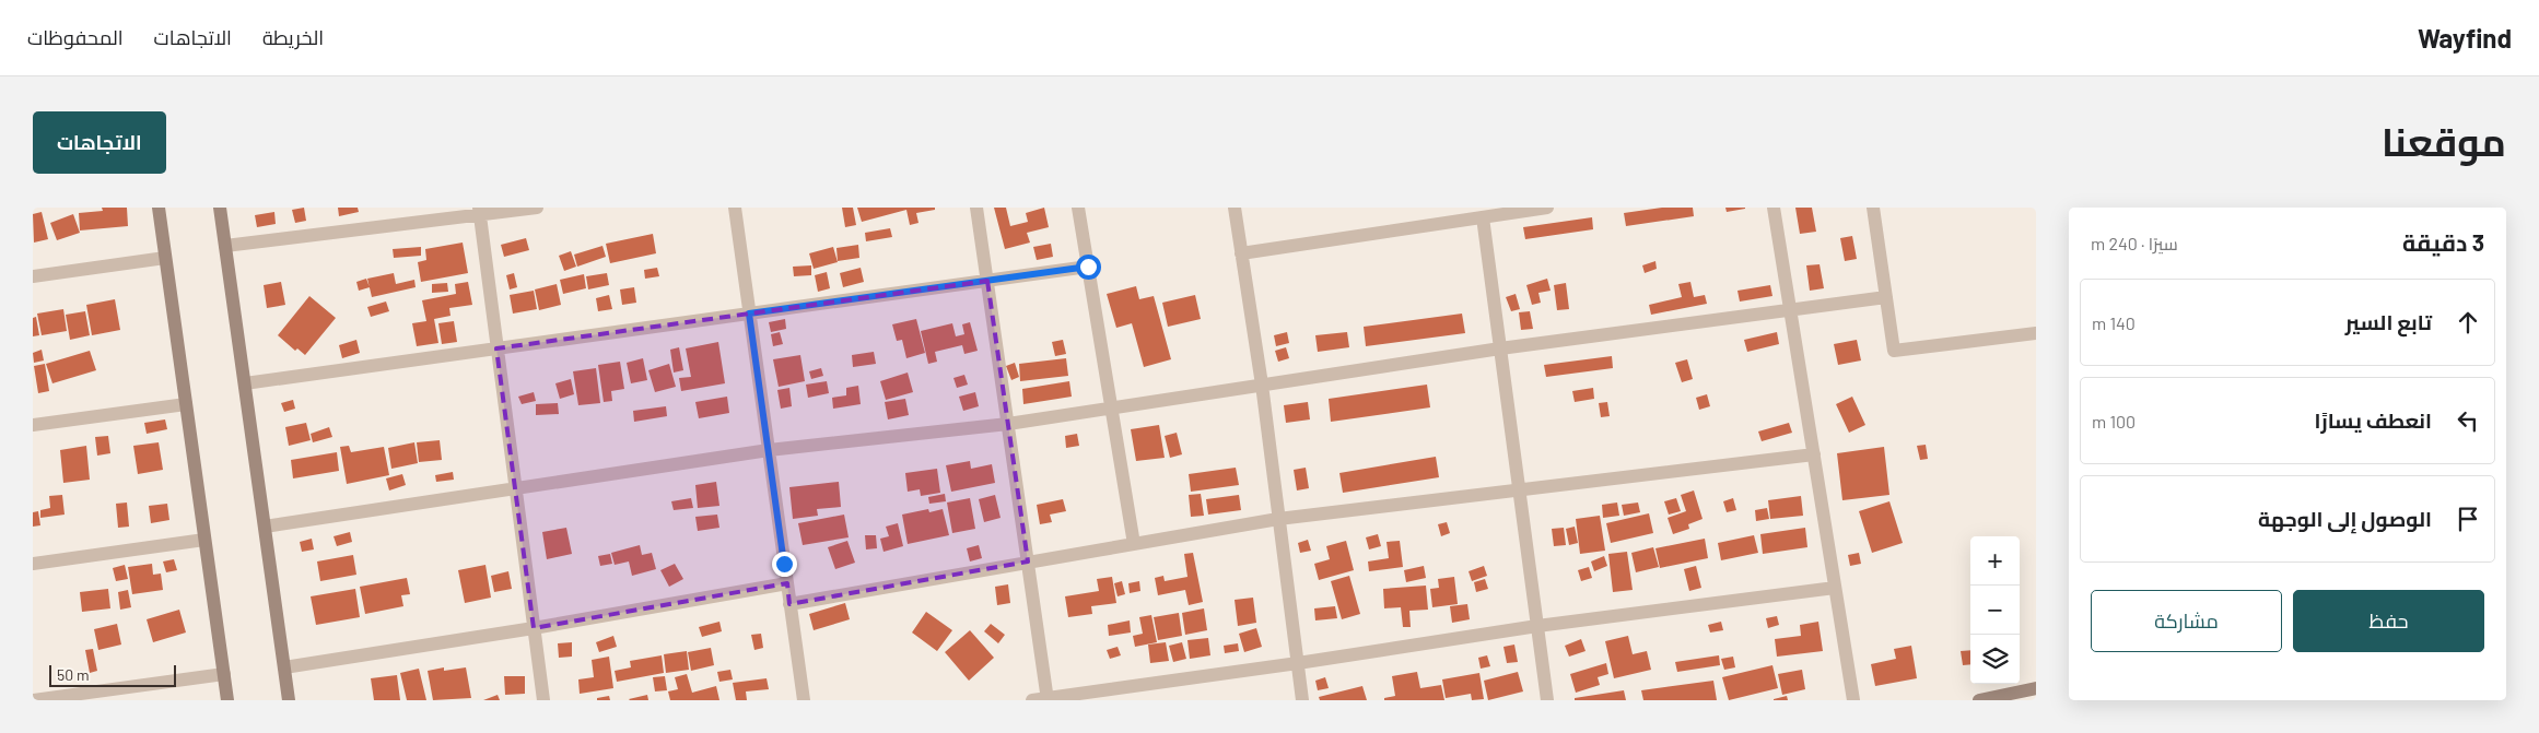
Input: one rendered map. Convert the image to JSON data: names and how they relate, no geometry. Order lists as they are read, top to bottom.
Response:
{
  "scale_bar": "50 m",
  "page": {
    "header": "Wayfind",
    "nav": ["الخريطة", "الاتجاهات", "المحفوظات"],
    "title": "موقعنا",
    "buttons": [
      "الاتجاهات",
      ["حفظ", "مشاركة"]
    ],
    "heading": ["3 دقيقة", "سيرًا · 240 m"],
    "list": [
      ["تابع السير", "140 m"],
      ["انعطف يسارًا", "100 m"],
      "الوصول إلى الوجهة"
    ],
    "map_buttons": ["+", "−"],
    "scale": "50 m"
  }
}
